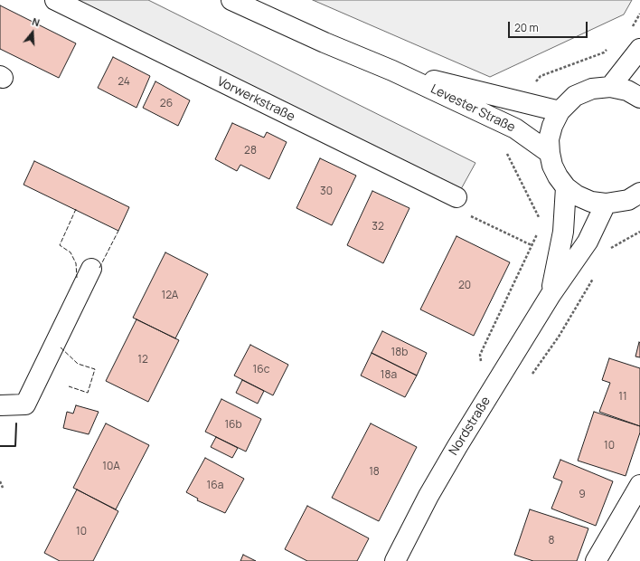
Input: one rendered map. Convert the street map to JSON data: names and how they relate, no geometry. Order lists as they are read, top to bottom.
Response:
{
  "streets": {
    "street": ["Vorwerkstraße", "Levester Straße", "Nordstraße"]
  },
  "house_numbers": [
    "24",
    "26",
    "28",
    "30",
    "32",
    "20",
    "12A",
    "18b",
    "12",
    "16c",
    "18a",
    "11",
    "16b",
    "10",
    "10A",
    "18",
    "16a",
    "9",
    "10",
    "8"
  ],
  "scale_bar": "20 m",
  "north": "top"
}
